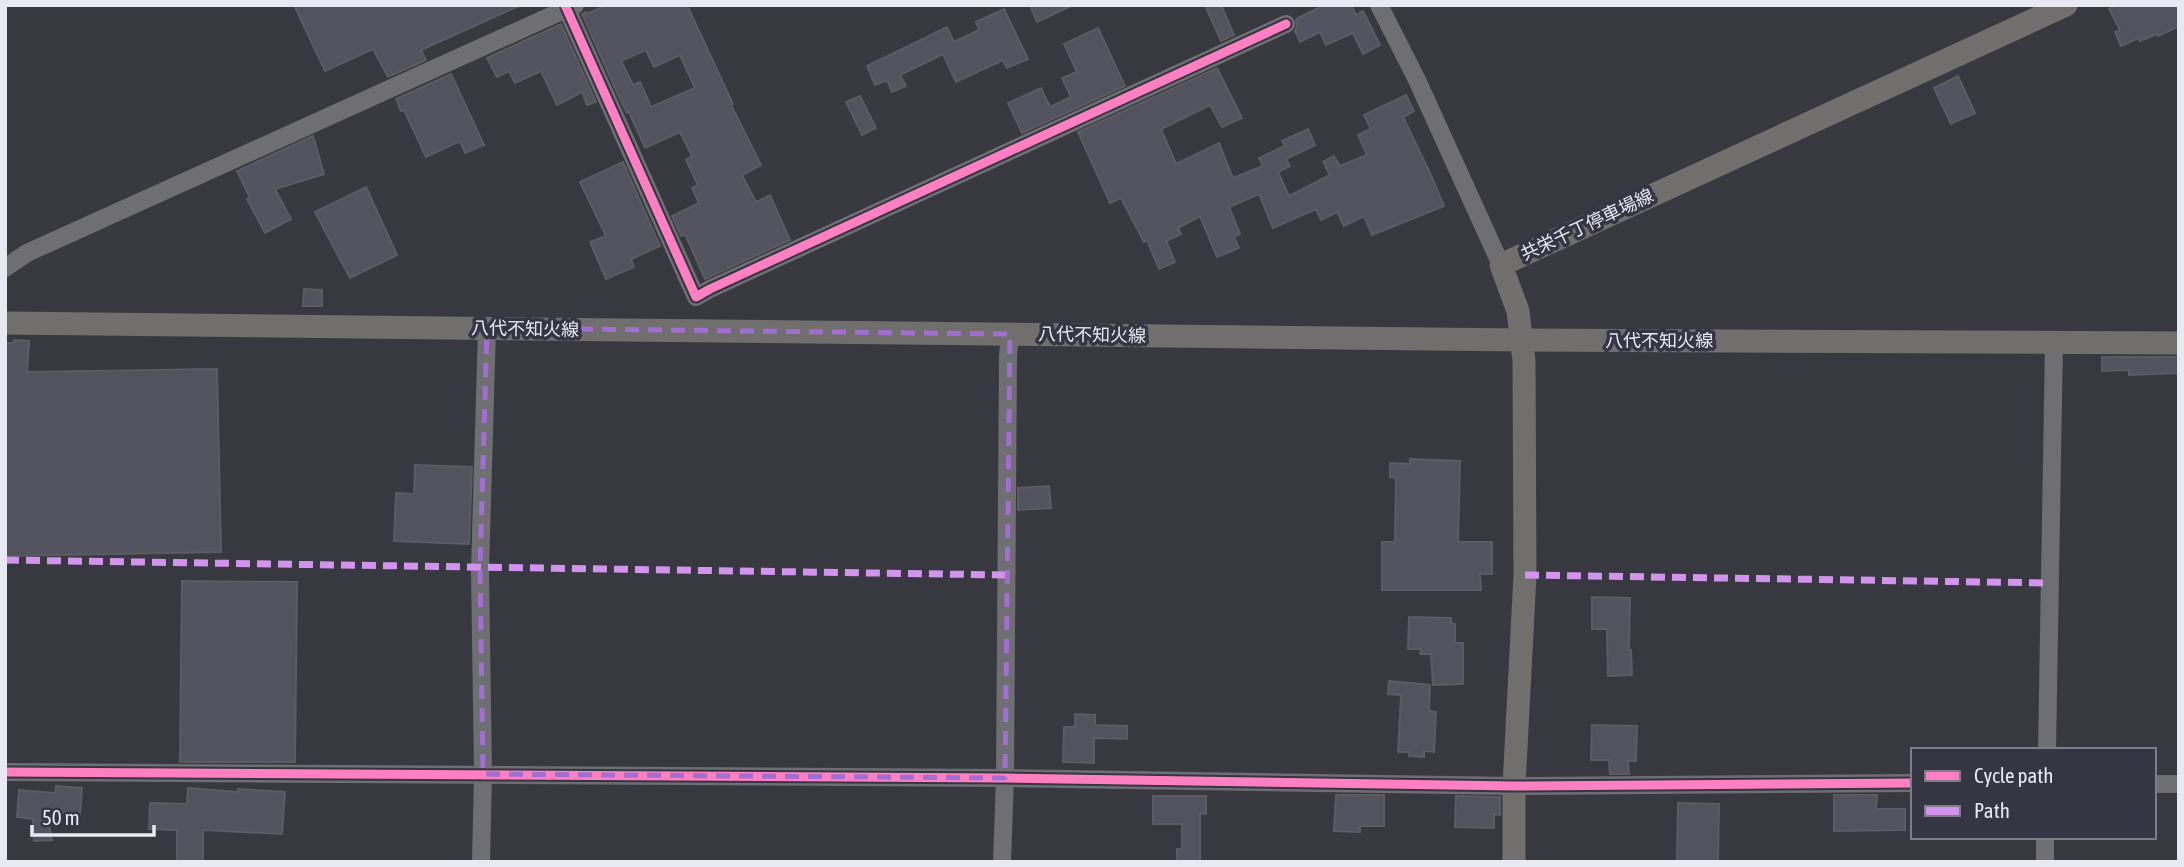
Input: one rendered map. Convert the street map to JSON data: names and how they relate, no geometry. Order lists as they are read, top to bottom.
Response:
{
  "streets": {
    "main road": ["共栄千丁停車場線", "八代不知火線"]
  },
  "crossings": [
    ["共栄千丁停車場線", "八代不知火線"]
  ],
  "legend": ["Cycle path", "Path"],
  "scale_bar": "50 m"
}
